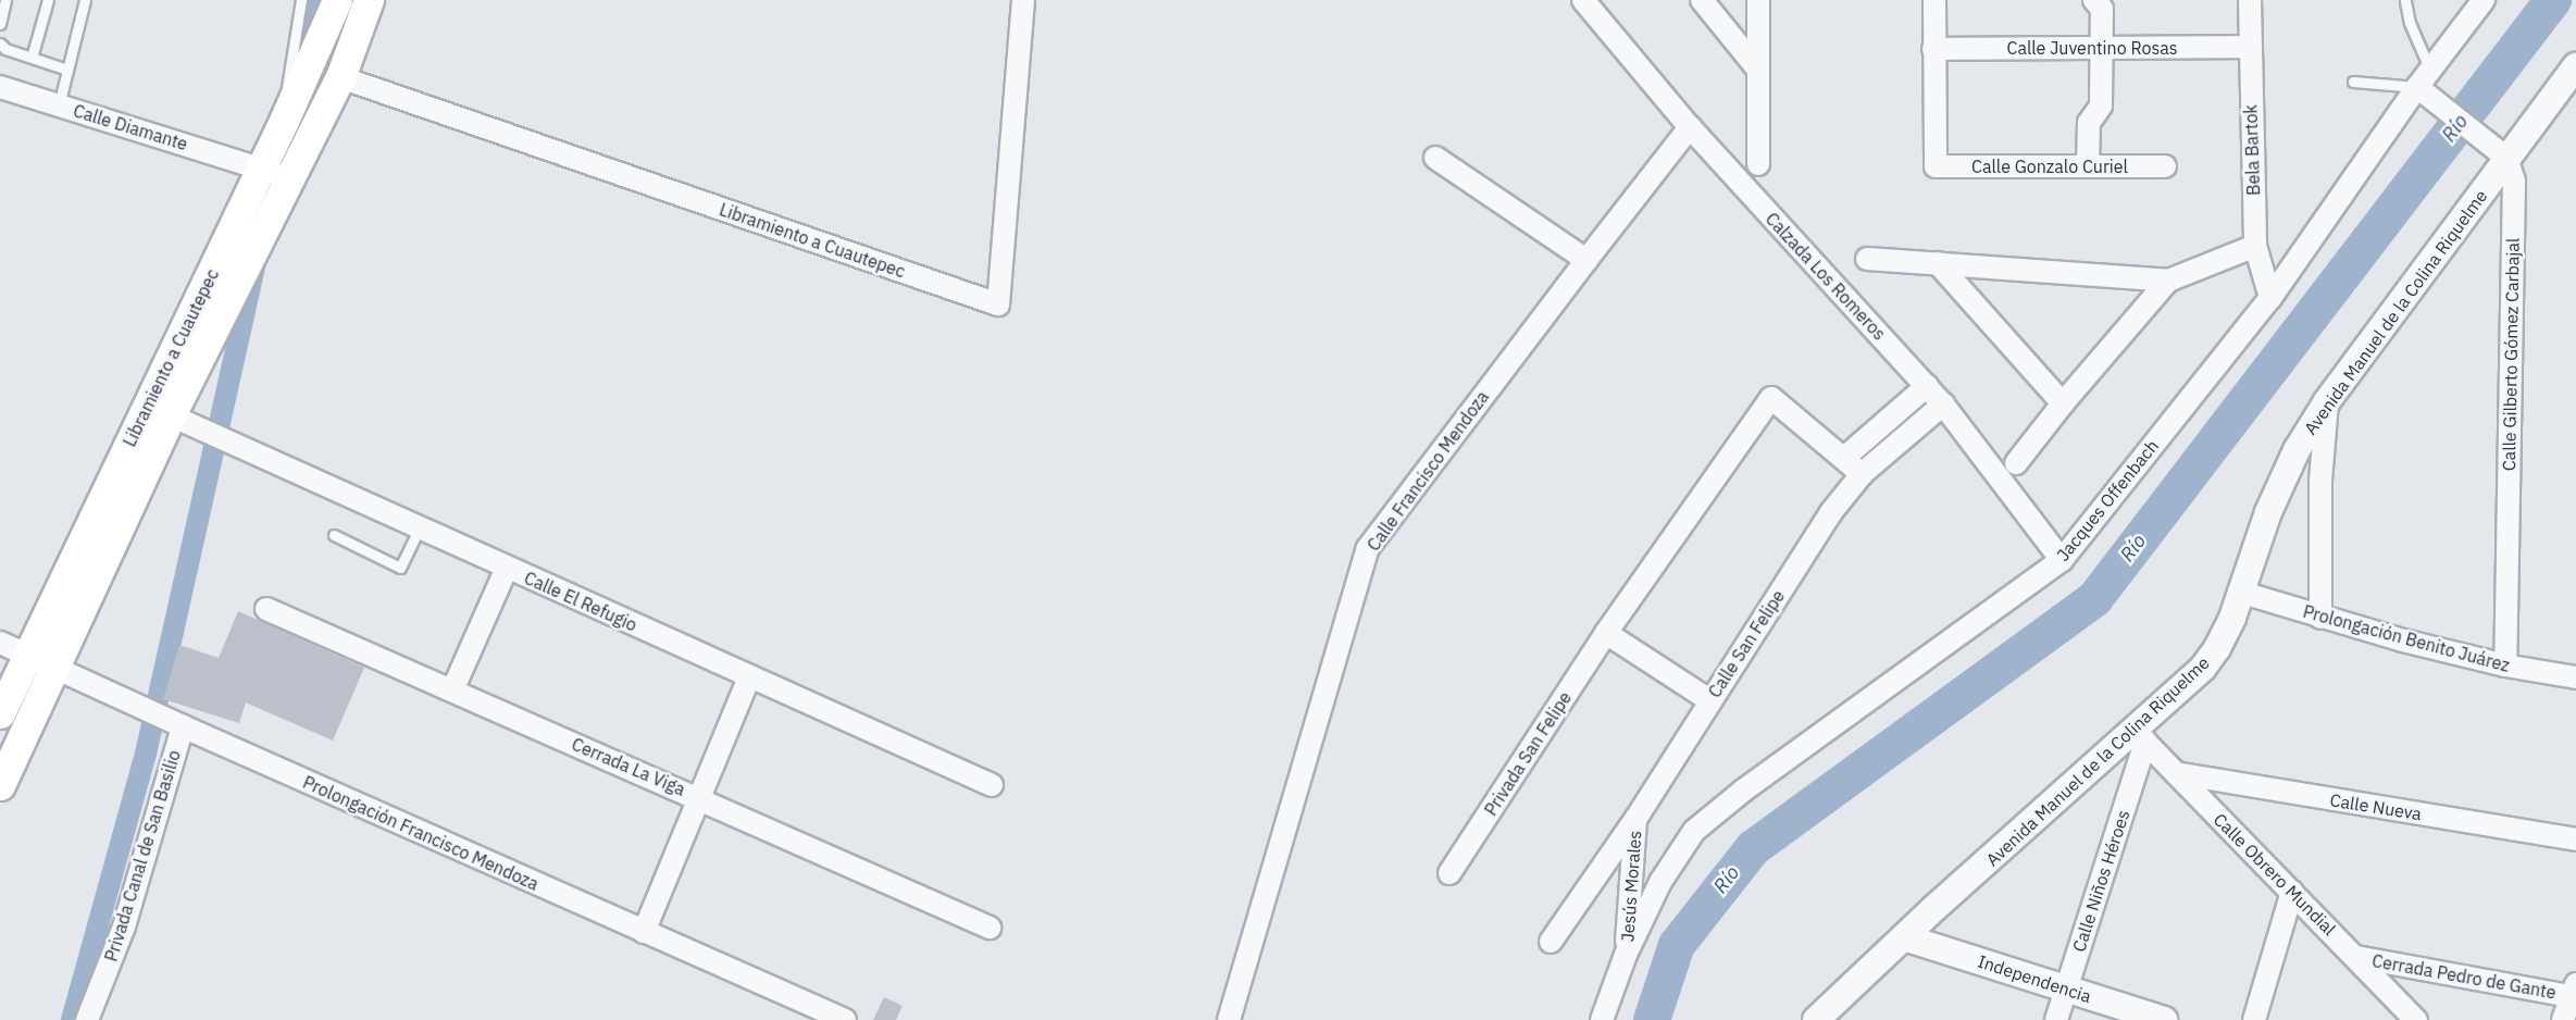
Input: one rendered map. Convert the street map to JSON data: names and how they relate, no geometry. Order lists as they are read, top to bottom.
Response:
{
  "streets": {
    "main road": ["Libramiento a Cuautepec"],
    "street": [
      "Calle Juventino Rosas",
      "Calle Diamante",
      "Bela Bartok",
      "Calle Gonzalo Curiel",
      "Calzada Los Romeros",
      "Avenida Manuel de la Colina Riquelme",
      "Calle Gilberto Gómez Carbajal",
      "Calle Francisco Mendoza",
      "Jacques Offenbach",
      "Calle El Refugio",
      "Prolongación Benito Juárez",
      "Calle San Felipe",
      "Privada San Felipe",
      "Cerrada La Viga",
      "Calle Nueva",
      "Prolongación Francisco Mendoza",
      "Privada Canal de San Basilio",
      "Calle Obrero Mundial",
      "Calle Niños Héroes",
      "Jesús Morales",
      "Cerrada Pedro de Gante",
      "Independencia"
    ]
  },
  "crossings": [
    ["Calle Juventino Rosas", "Bela Bartok"],
    ["Calle Juventino Rosas", "Calle Gonzalo Curiel"],
    ["Calle Diamante", "Libramiento a Cuautepec"],
    ["Bela Bartok", "Jacques Offenbach"],
    ["Libramiento a Cuautepec", "Calle El Refugio"],
    ["Libramiento a Cuautepec", "Prolongación Francisco Mendoza"],
    ["Calzada Los Romeros", "Calle Francisco Mendoza"],
    ["Calzada Los Romeros", "Jacques Offenbach"],
    ["Calzada Los Romeros", "Calle San Felipe"],
    ["Avenida Manuel de la Colina Riquelme", "Calle Gilberto Gómez Carbajal"],
    ["Avenida Manuel de la Colina Riquelme", "Prolongación Benito Juárez"],
    ["Avenida Manuel de la Colina Riquelme", "Calle Obrero Mundial"],
    ["Avenida Manuel de la Colina Riquelme", "Calle Niños Héroes"],
    ["Avenida Manuel de la Colina Riquelme", "Independencia"],
    ["Calle Gilberto Gómez Carbajal", "Prolongación Benito Juárez"],
    ["Jacques Offenbach", "Jesús Morales"],
    ["Calle San Felipe", "Jesús Morales"],
    ["Calle Nueva", "Calle Obrero Mundial"],
    ["Prolongación Francisco Mendoza", "Privada Canal de San Basilio"],
    ["Calle Obrero Mundial", "Calle Niños Héroes"],
    ["Calle Obrero Mundial", "Cerrada Pedro de Gante"],
    ["Calle Niños Héroes", "Independencia"]
  ],
  "water": ["Río"]
}
